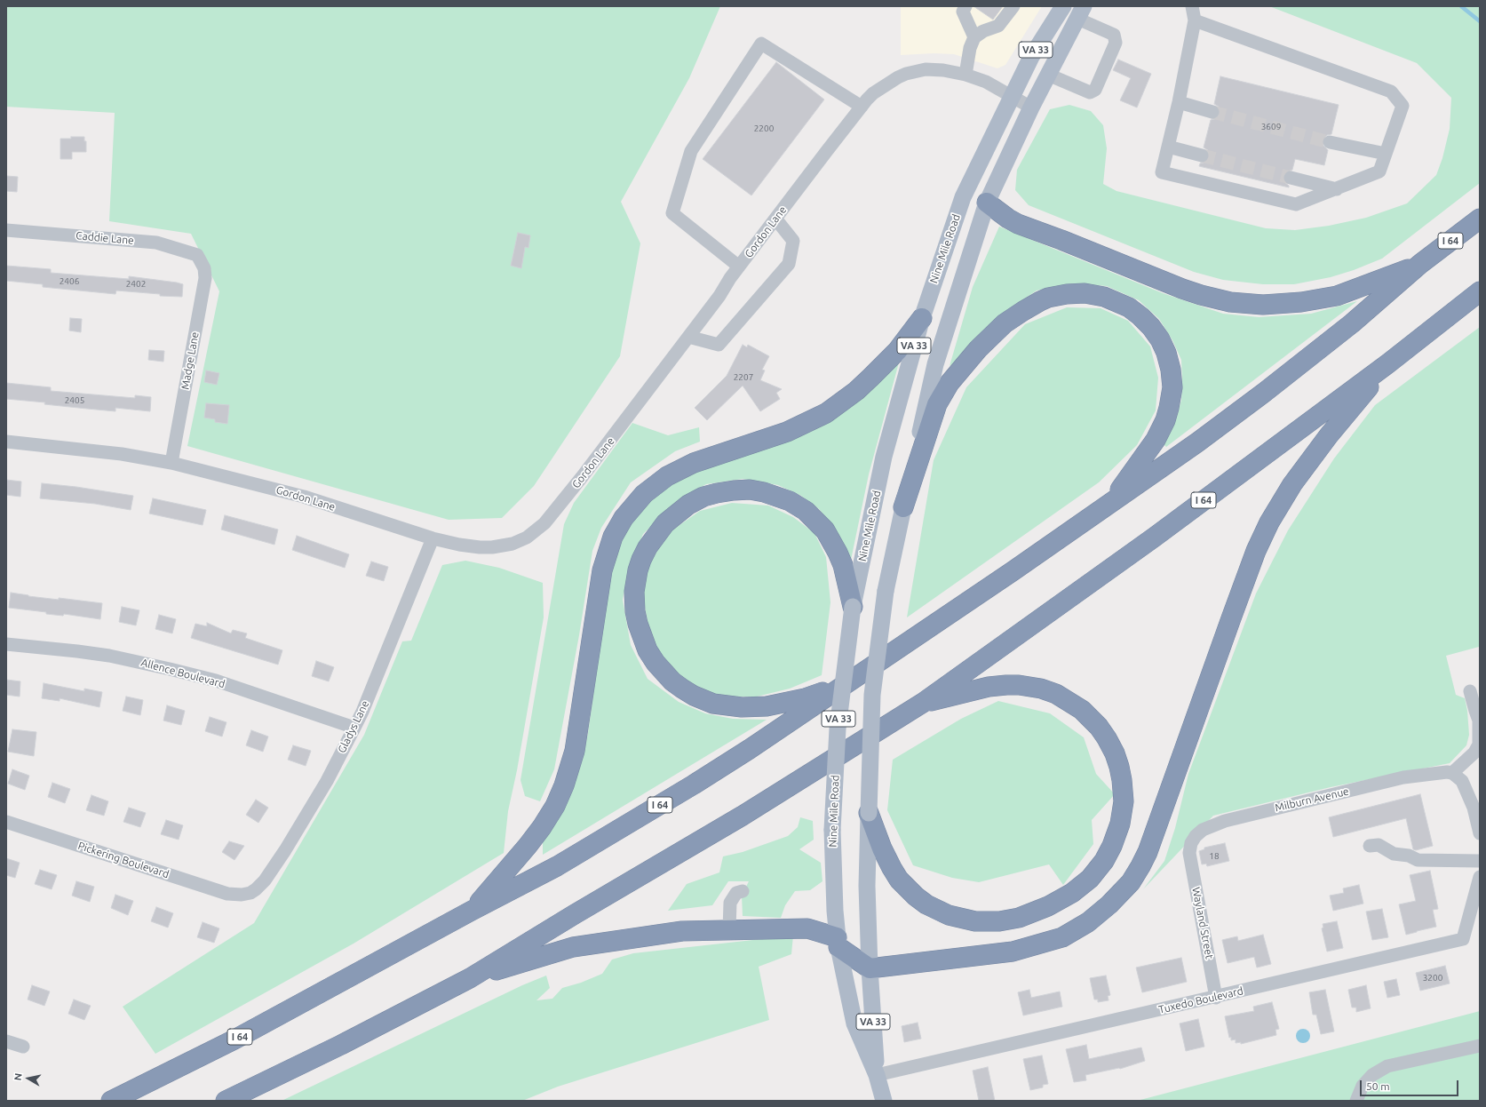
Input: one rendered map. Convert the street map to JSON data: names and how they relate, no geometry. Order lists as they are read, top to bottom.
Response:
{
  "streets": {
    "highway": ["I 64"],
    "main road": ["VA 33", "Nine Mile Road"],
    "street": [
      "Gordon Lane",
      "Caddie Lane",
      "Madge Lane",
      "Allence Boulevard",
      "Gladys Lane",
      "Milburn Avenue",
      "Pickering Boulevard",
      "Wayland Street",
      "Tuxedo Boulevard"
    ]
  },
  "crossings": [
    ["Gordon Lane", "Nine Mile Road"],
    ["Gordon Lane", "Madge Lane"],
    ["Gordon Lane", "Gladys Lane"],
    ["Caddie Lane", "Madge Lane"],
    ["Nine Mile Road", "Tuxedo Boulevard"],
    ["Allence Boulevard", "Gladys Lane"],
    ["Gladys Lane", "Pickering Boulevard"],
    ["Milburn Avenue", "Wayland Street"],
    ["Wayland Street", "Tuxedo Boulevard"]
  ],
  "house_numbers": [
    "3609",
    "2200",
    "2406",
    "2402",
    "2207",
    "2405",
    "18",
    "3200"
  ],
  "scale_bar": "50 m",
  "north": "left"
}
